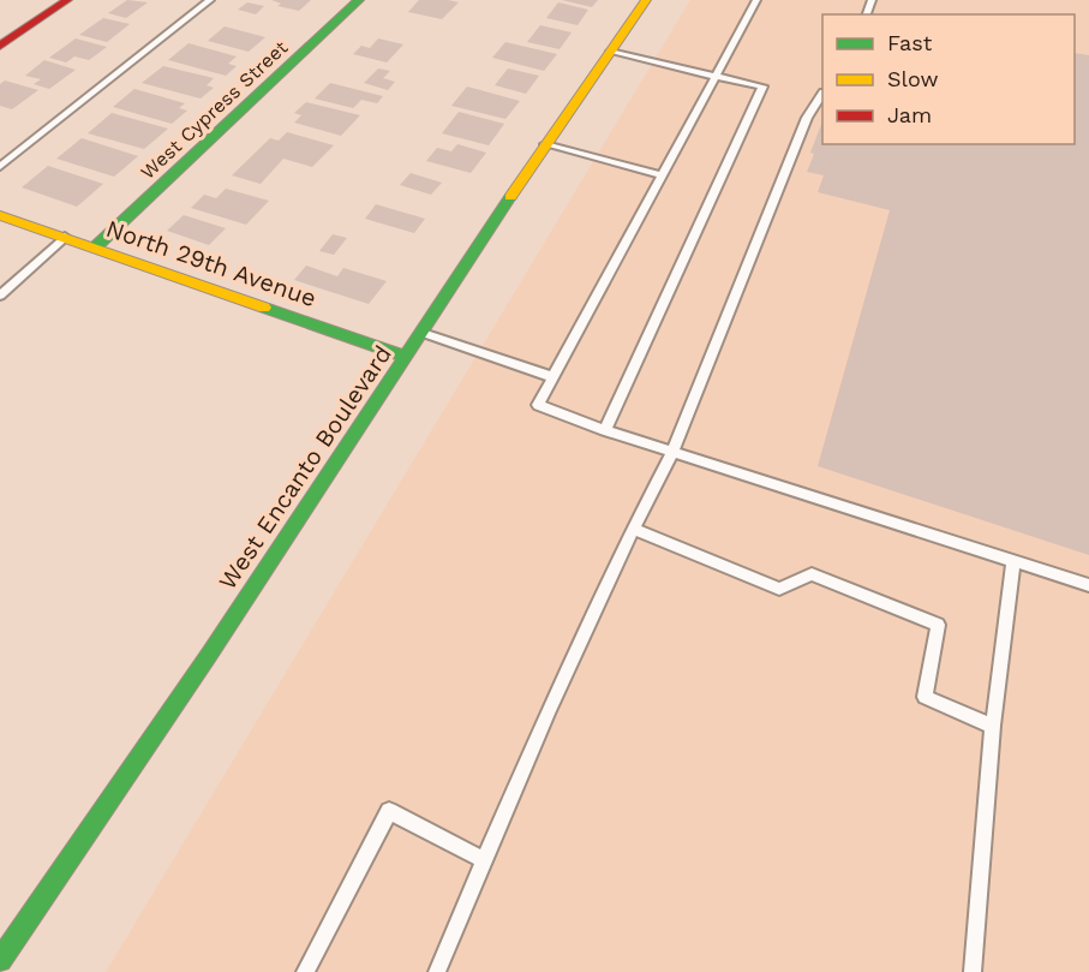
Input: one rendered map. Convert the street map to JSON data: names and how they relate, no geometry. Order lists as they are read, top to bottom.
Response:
{
  "streets": {
    "street": ["West Cypress Street", "North 29th Avenue", "West Encanto Boulevard"]
  },
  "crossings": [
    ["West Cypress Street", "North 29th Avenue"],
    ["North 29th Avenue", "West Encanto Boulevard"]
  ],
  "legend": ["Fast", "Slow", "Jam"]
}
